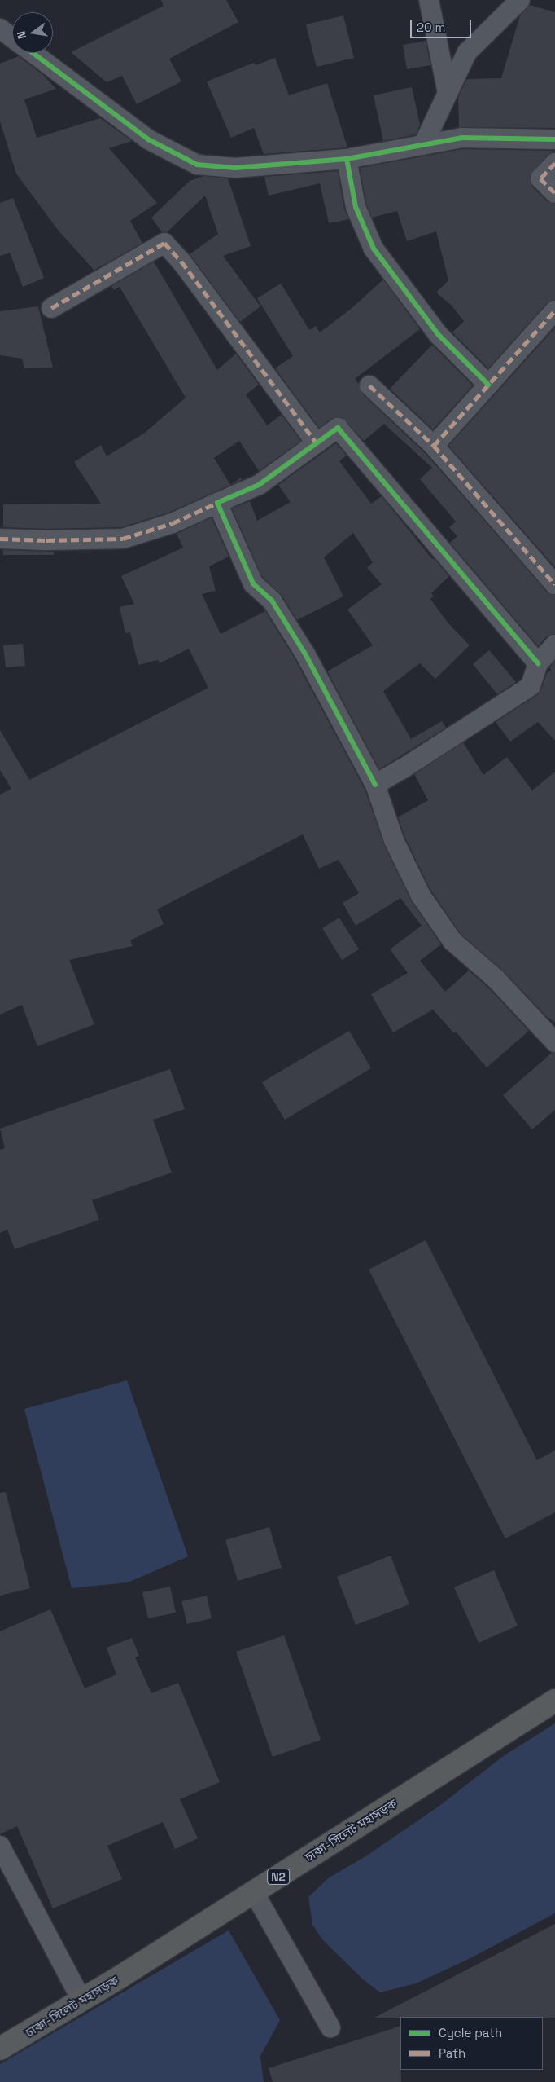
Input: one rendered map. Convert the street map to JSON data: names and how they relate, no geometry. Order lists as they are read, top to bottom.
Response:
{
  "streets": {
    "highway": ["ঢাকা-সিলেট মহাসড়ক", "N2"]
  },
  "legend": ["Cycle path", "Path"],
  "scale_bar": "20 m",
  "north": "left"
}
